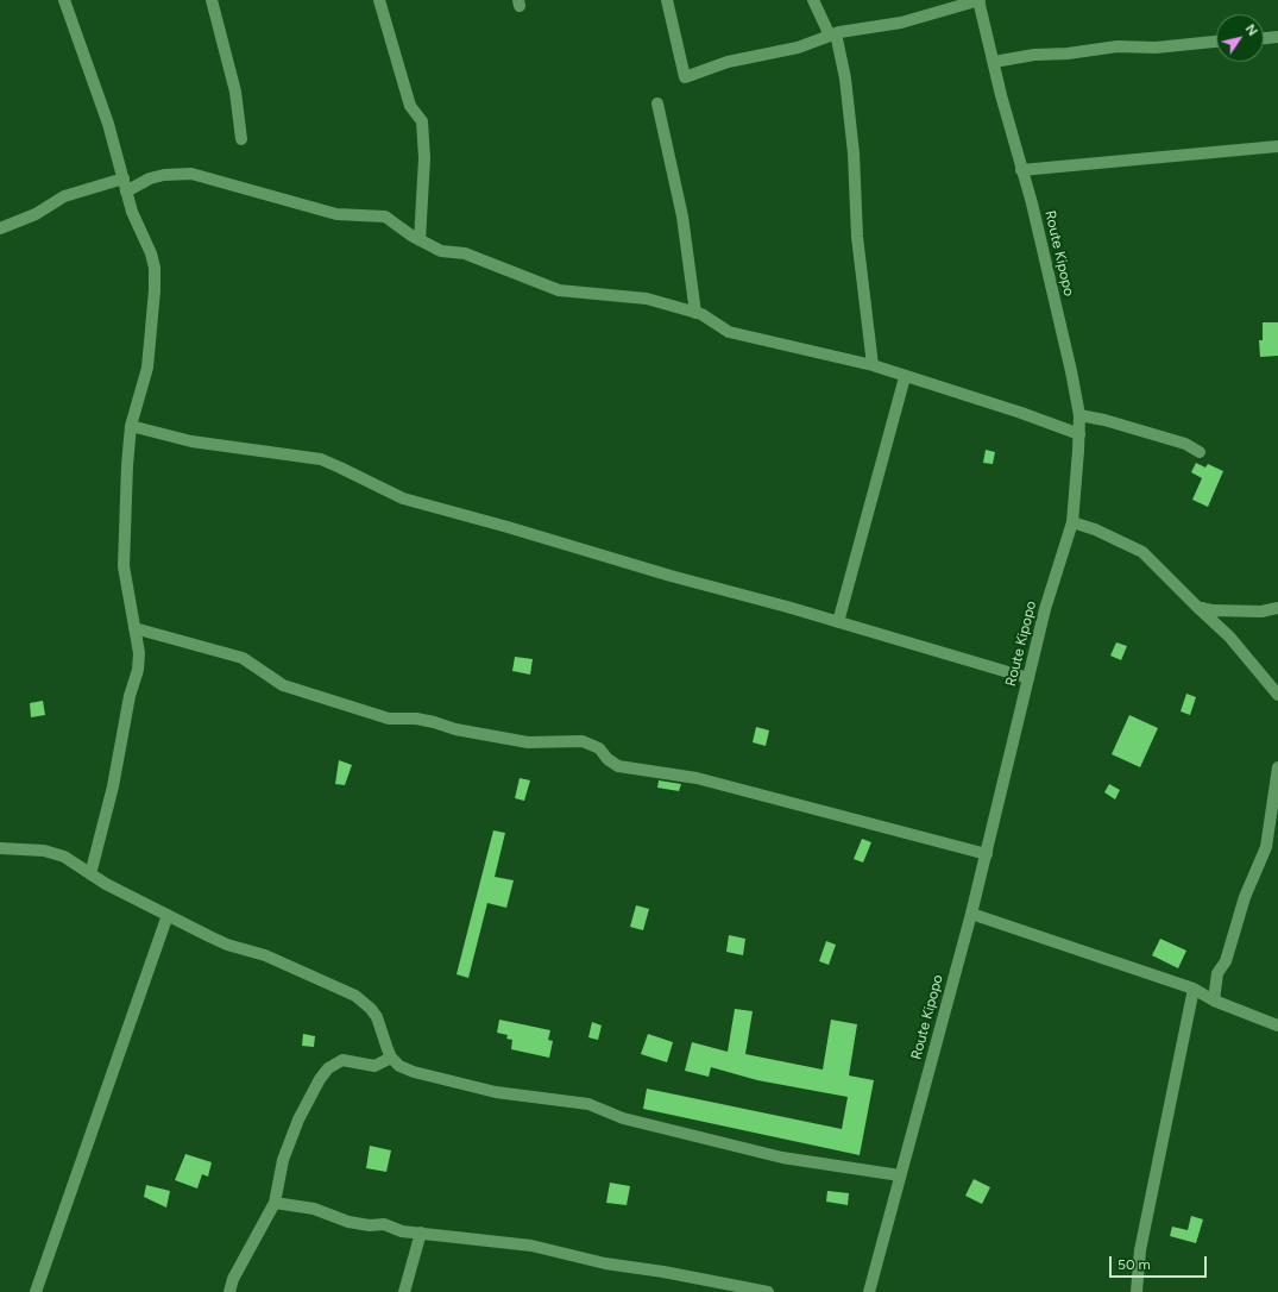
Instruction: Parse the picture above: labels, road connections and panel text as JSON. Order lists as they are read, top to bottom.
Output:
{
  "streets": {
    "street": ["Route Kipopo"]
  },
  "scale_bar": "50 m",
  "north": "top right"
}
